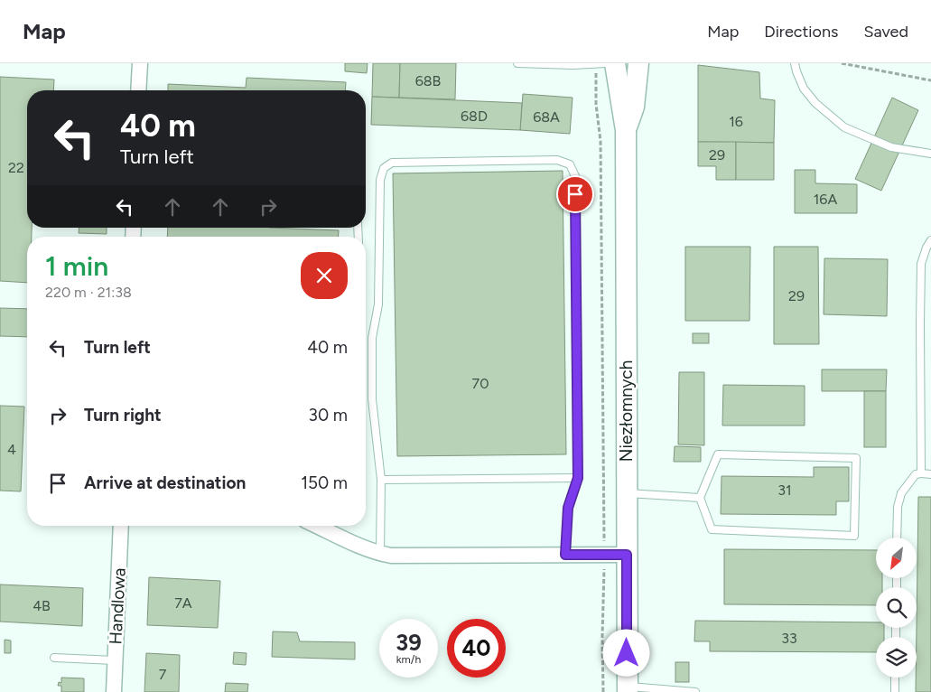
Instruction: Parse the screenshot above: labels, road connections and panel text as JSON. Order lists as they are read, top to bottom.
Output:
{
  "streets": {
    "street": ["Niezłomnych", "Handlowa"]
  },
  "house_numbers": [
    "68B",
    "68D",
    "68A",
    "16",
    "29",
    "22",
    "16A",
    "29",
    "70",
    "4",
    "31",
    "7A",
    "4B",
    "33",
    "7"
  ],
  "north": "bottom left",
  "page": {
    "header": "Map",
    "nav": ["Map", "Directions", "Saved"],
    "turn": ["40 m", "Turn left"],
    "heading": ["1 min", "220 m · 21:38"],
    "list": [
      {
        "name": "Turn left",
        "value": "40 m"
      },
      {
        "name": "Turn right",
        "value": "30 m"
      },
      {
        "name": "Arrive at destination",
        "value": "150 m"
      }
    ],
    "speed": "39 km/h",
    "limit": "40"
  }
}
